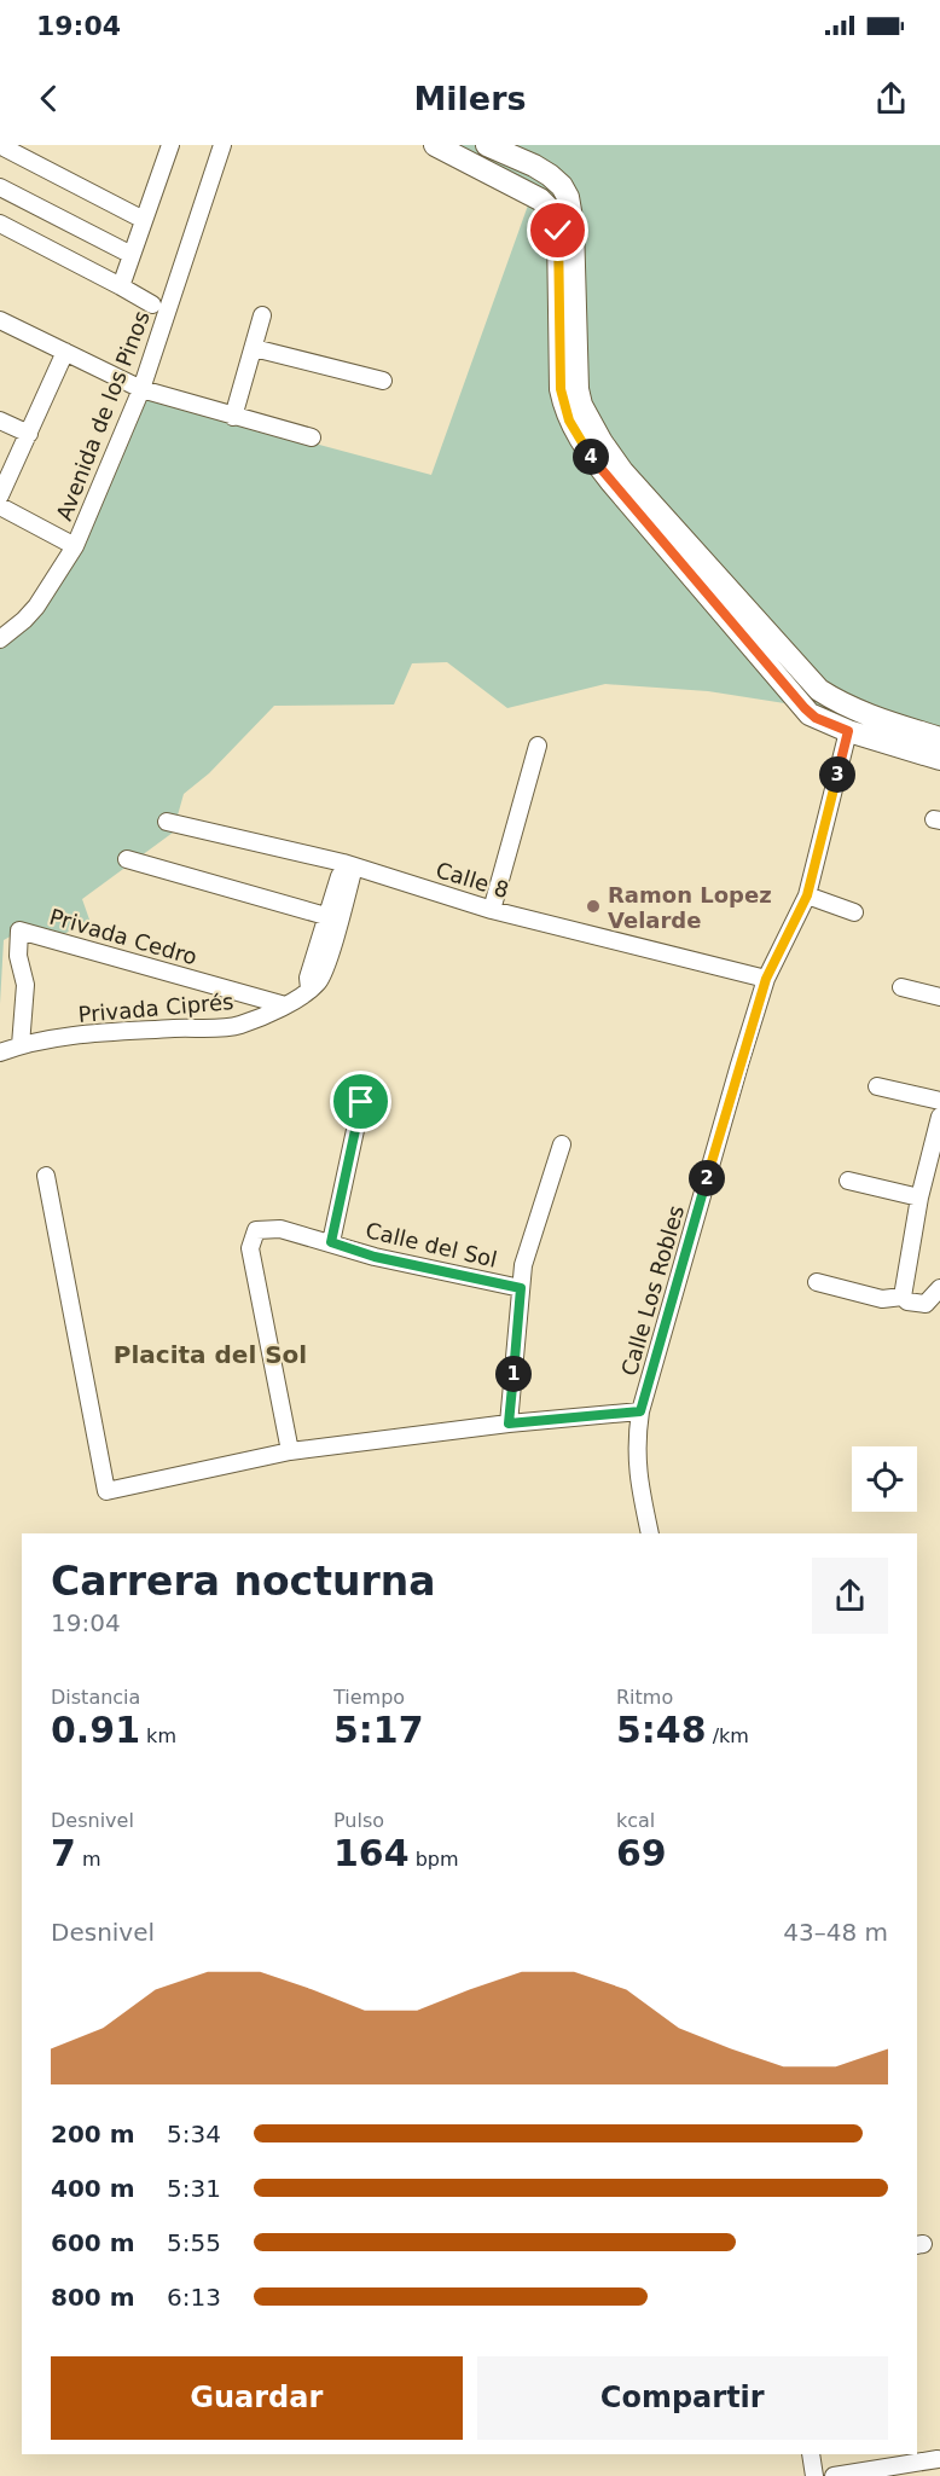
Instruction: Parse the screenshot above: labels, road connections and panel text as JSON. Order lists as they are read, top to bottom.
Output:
{
  "streets": {
    "street": [
      "Avenida de los Pinos",
      "Calle 8",
      "Privada Cedro",
      "Privada Ciprés",
      "Calle del Sol",
      "Calle Los Robles"
    ]
  },
  "crossings": [
    ["Calle 8", "Privada Ciprés"],
    ["Calle 8", "Calle Los Robles"],
    ["Privada Cedro", "Privada Ciprés"]
  ],
  "districts": ["Placita del Sol"],
  "places": ["Ramon Lopez Velarde"],
  "page": {
    "status": "19:04",
    "header": "Milers",
    "pins": [
      "4",
      "3",
      "2",
      "1"
    ],
    "heading": ["Carrera nocturna", "19:04"],
    "stats": [
      ["Distancia", "0.91 km"],
      ["Tiempo", "5:17"],
      ["Ritmo", "5:48 /km"],
      ["Desnivel", "7 m"],
      ["Pulso", "164 bpm"],
      ["kcal", "69"]
    ],
    "chart": ["Desnivel", "43–48 m"],
    "list": [
      {
        "name": "200 m",
        "note": "5:34"
      },
      {
        "name": "400 m",
        "note": "5:31"
      },
      {
        "name": "600 m",
        "note": "5:55"
      },
      {
        "name": "800 m",
        "note": "6:13"
      }
    ],
    "buttons": ["Guardar", "Compartir"]
  }
}
